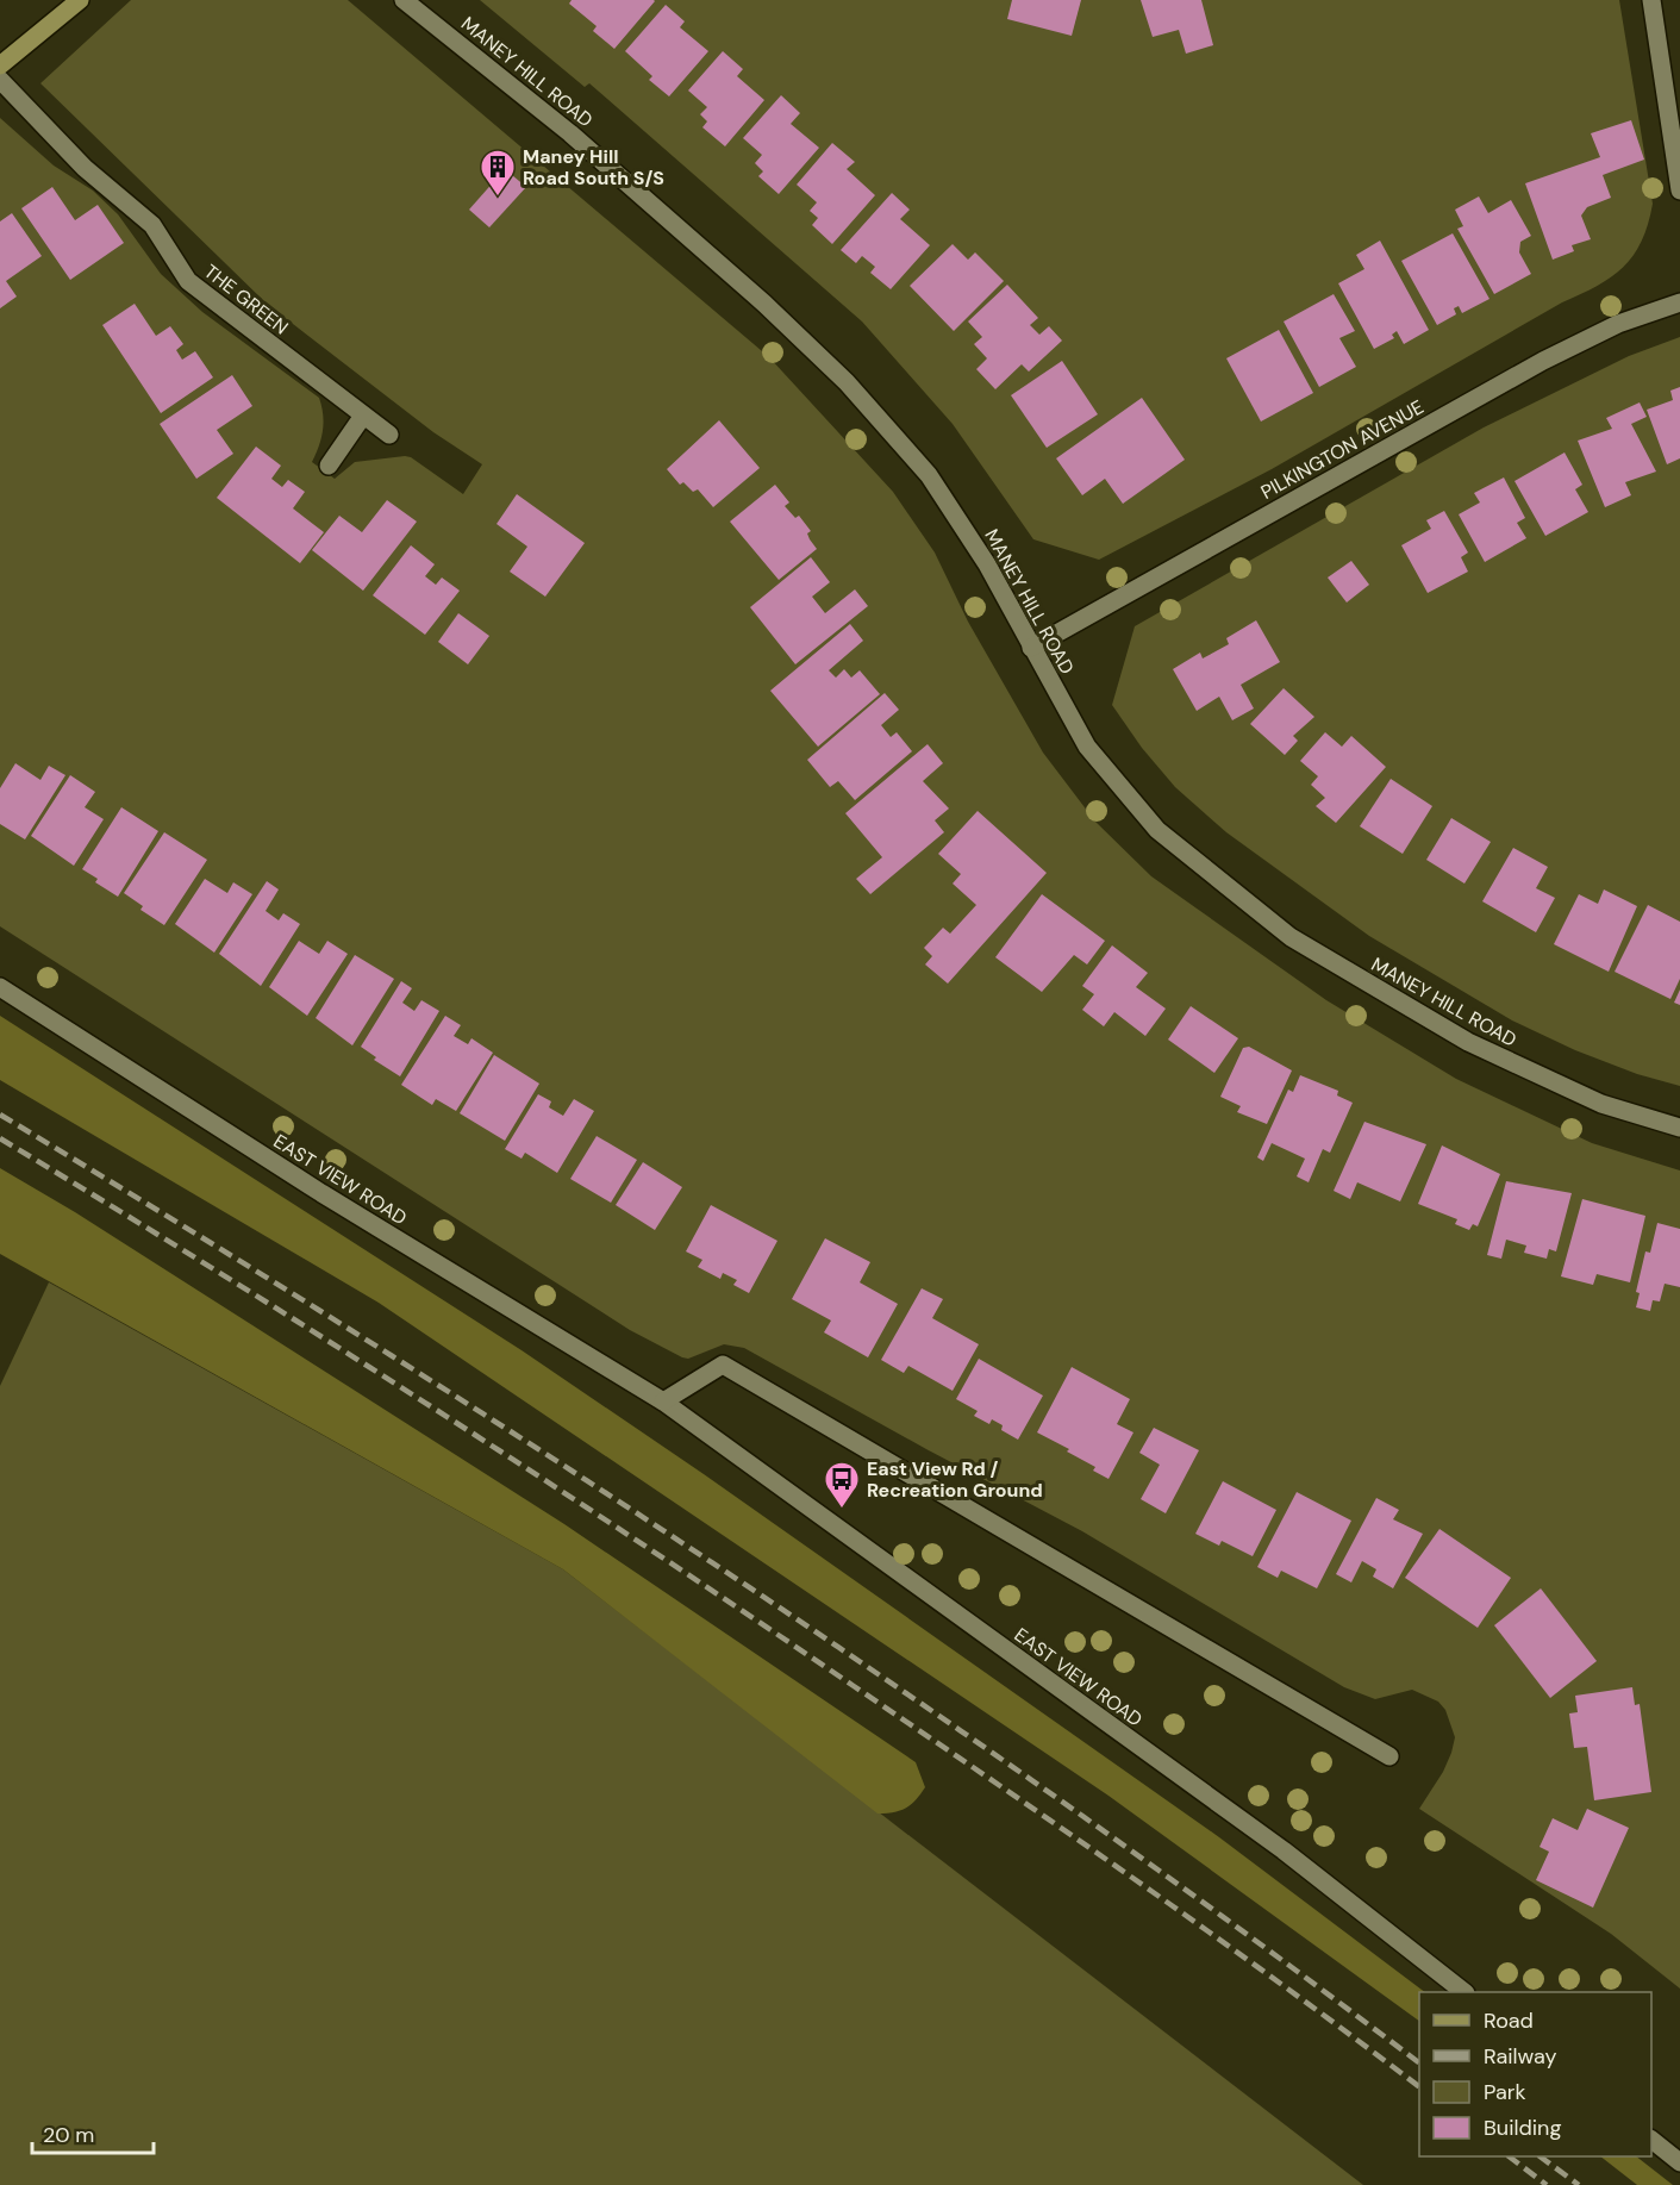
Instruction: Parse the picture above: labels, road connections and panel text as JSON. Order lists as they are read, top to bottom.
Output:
{
  "streets": {
    "street": [
      "MANEY HILL ROAD",
      "THE GREEN",
      "PILKINGTON AVENUE",
      "EAST VIEW ROAD"
    ]
  },
  "crossings": [
    ["MANEY HILL ROAD", "PILKINGTON AVENUE"]
  ],
  "places": {
    "building": ["Maney Hill Road South S/S"],
    "bus stop": ["East View Rd / Recreation Ground"]
  },
  "legend": [
    "Road",
    "Railway",
    "Park",
    "Building"
  ],
  "scale_bar": "20 m"
}
